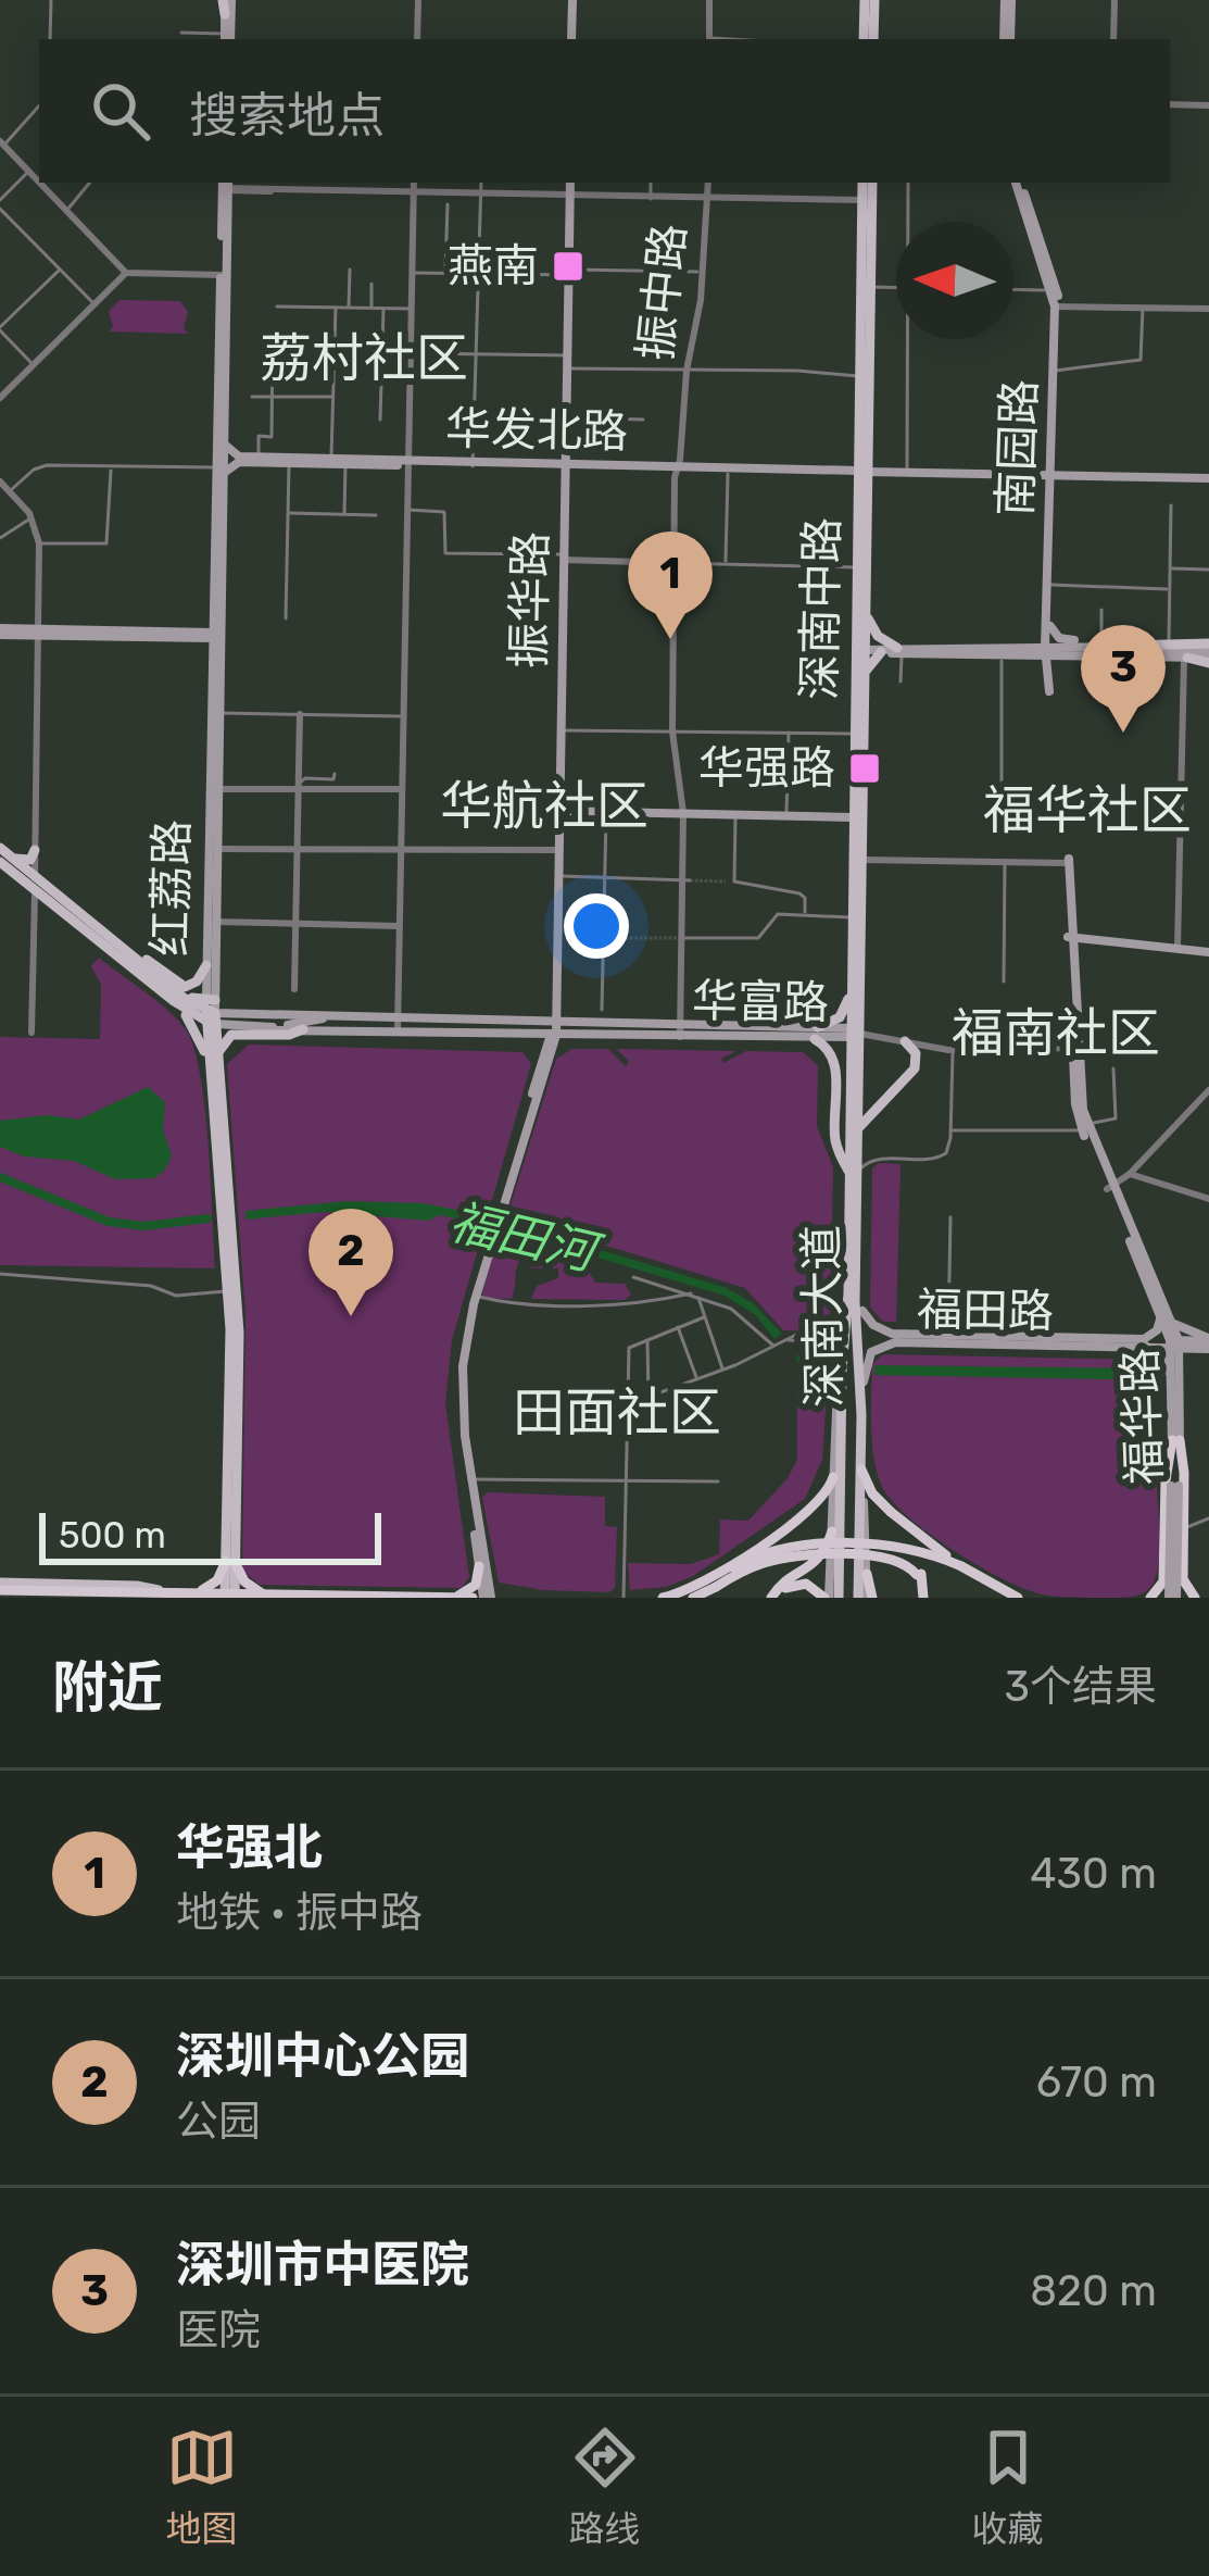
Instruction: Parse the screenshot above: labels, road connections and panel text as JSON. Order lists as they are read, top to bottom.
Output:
{
  "streets": {
    "main road": [
      "华发北路",
      "南园路",
      "振华路",
      "深南中路",
      "红荔路",
      "华富路",
      "福田路",
      "深南大道",
      "福华路"
    ],
    "street": ["振中路"]
  },
  "crossings": [
    ["振中路", "华发北路"],
    ["振中路", "华富路"],
    ["华发北路", "振华路"],
    ["华发北路", "深南中路"],
    ["华发北路", "红荔路"],
    ["振华路", "华富路"],
    ["深南中路", "华富路"],
    ["深南中路", "深南大道"],
    ["红荔路", "华富路"],
    ["华富路", "深南大道"],
    ["福田路", "福华路"]
  ],
  "districts": [
    "荔村社区",
    "华航社区",
    "福华社区",
    "福南社区",
    "田面社区"
  ],
  "water": ["福田河"],
  "places": {
    "transit": ["燕南", "华强路"]
  },
  "scale_bar": "500 m",
  "north": "left",
  "page": {
    "search": "搜索地点",
    "pins": ["1", "3", "2"],
    "scale": "500 m",
    "heading": ["附近", "3个结果"],
    "list": [
      {
        "mark": "1",
        "name": "华强北",
        "note": "地铁 · 振中路",
        "value": "430 m"
      },
      {
        "mark": "2",
        "name": "深圳中心公园",
        "note": "公园",
        "value": "670 m"
      },
      {
        "mark": "3",
        "name": "深圳市中医院",
        "note": "医院",
        "value": "820 m"
      }
    ],
    "nav": ["地图", "路线", "收藏"]
  }
}
